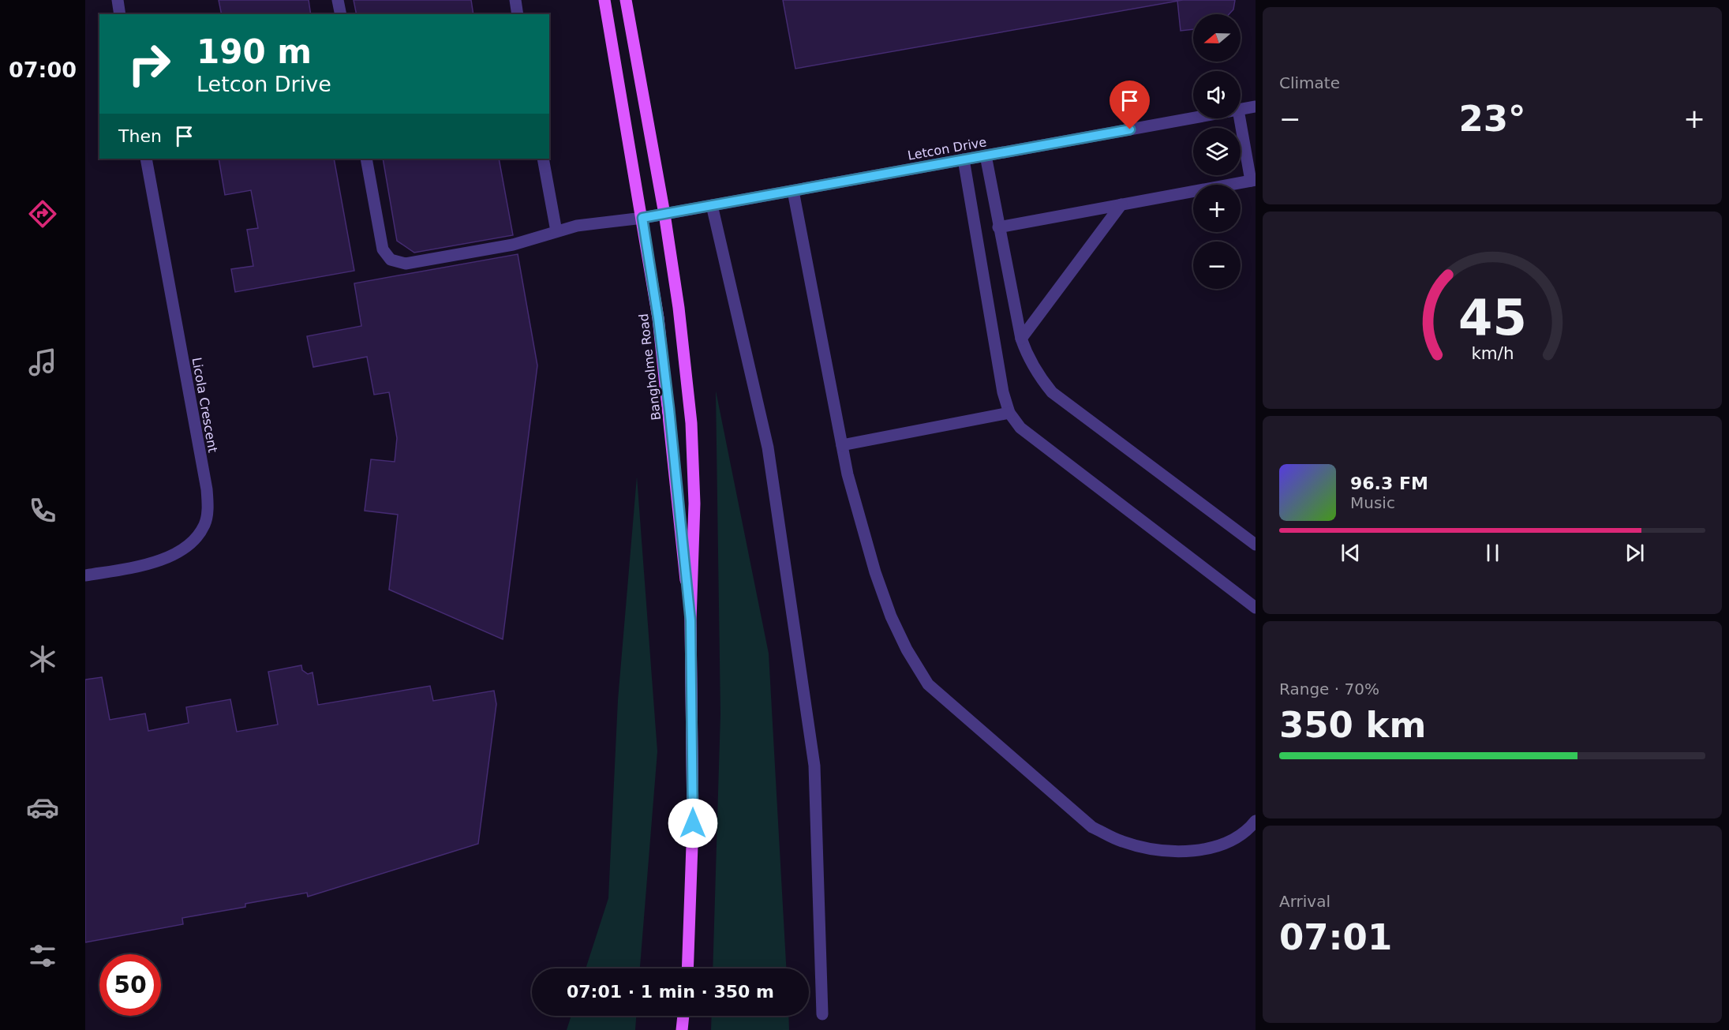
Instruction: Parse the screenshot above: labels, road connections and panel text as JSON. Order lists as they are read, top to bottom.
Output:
{
  "streets": {
    "main road": ["Bangholme Road"],
    "street": ["Letcon Drive", "Licola Crescent"]
  },
  "crossings": [
    ["Letcon Drive", "Bangholme Road"]
  ],
  "north": "left",
  "page": {
    "tabs": "07:00",
    "tile": [
      "Climate",
      ["Range · 70%", "350 km"],
      ["Arrival", "07:01"]
    ],
    "map_buttons": ["+", "−"],
    "turn": ["190 m", "Letcon Drive"],
    "heat": ["−", "23°", "+"],
    "then": "Then",
    "song": ["96.3 FM", "Music"],
    "limit": "50",
    "trip": "07:01 · 1 min · 350 m",
    "gauge": ["45", "km/h"]
  }
}
